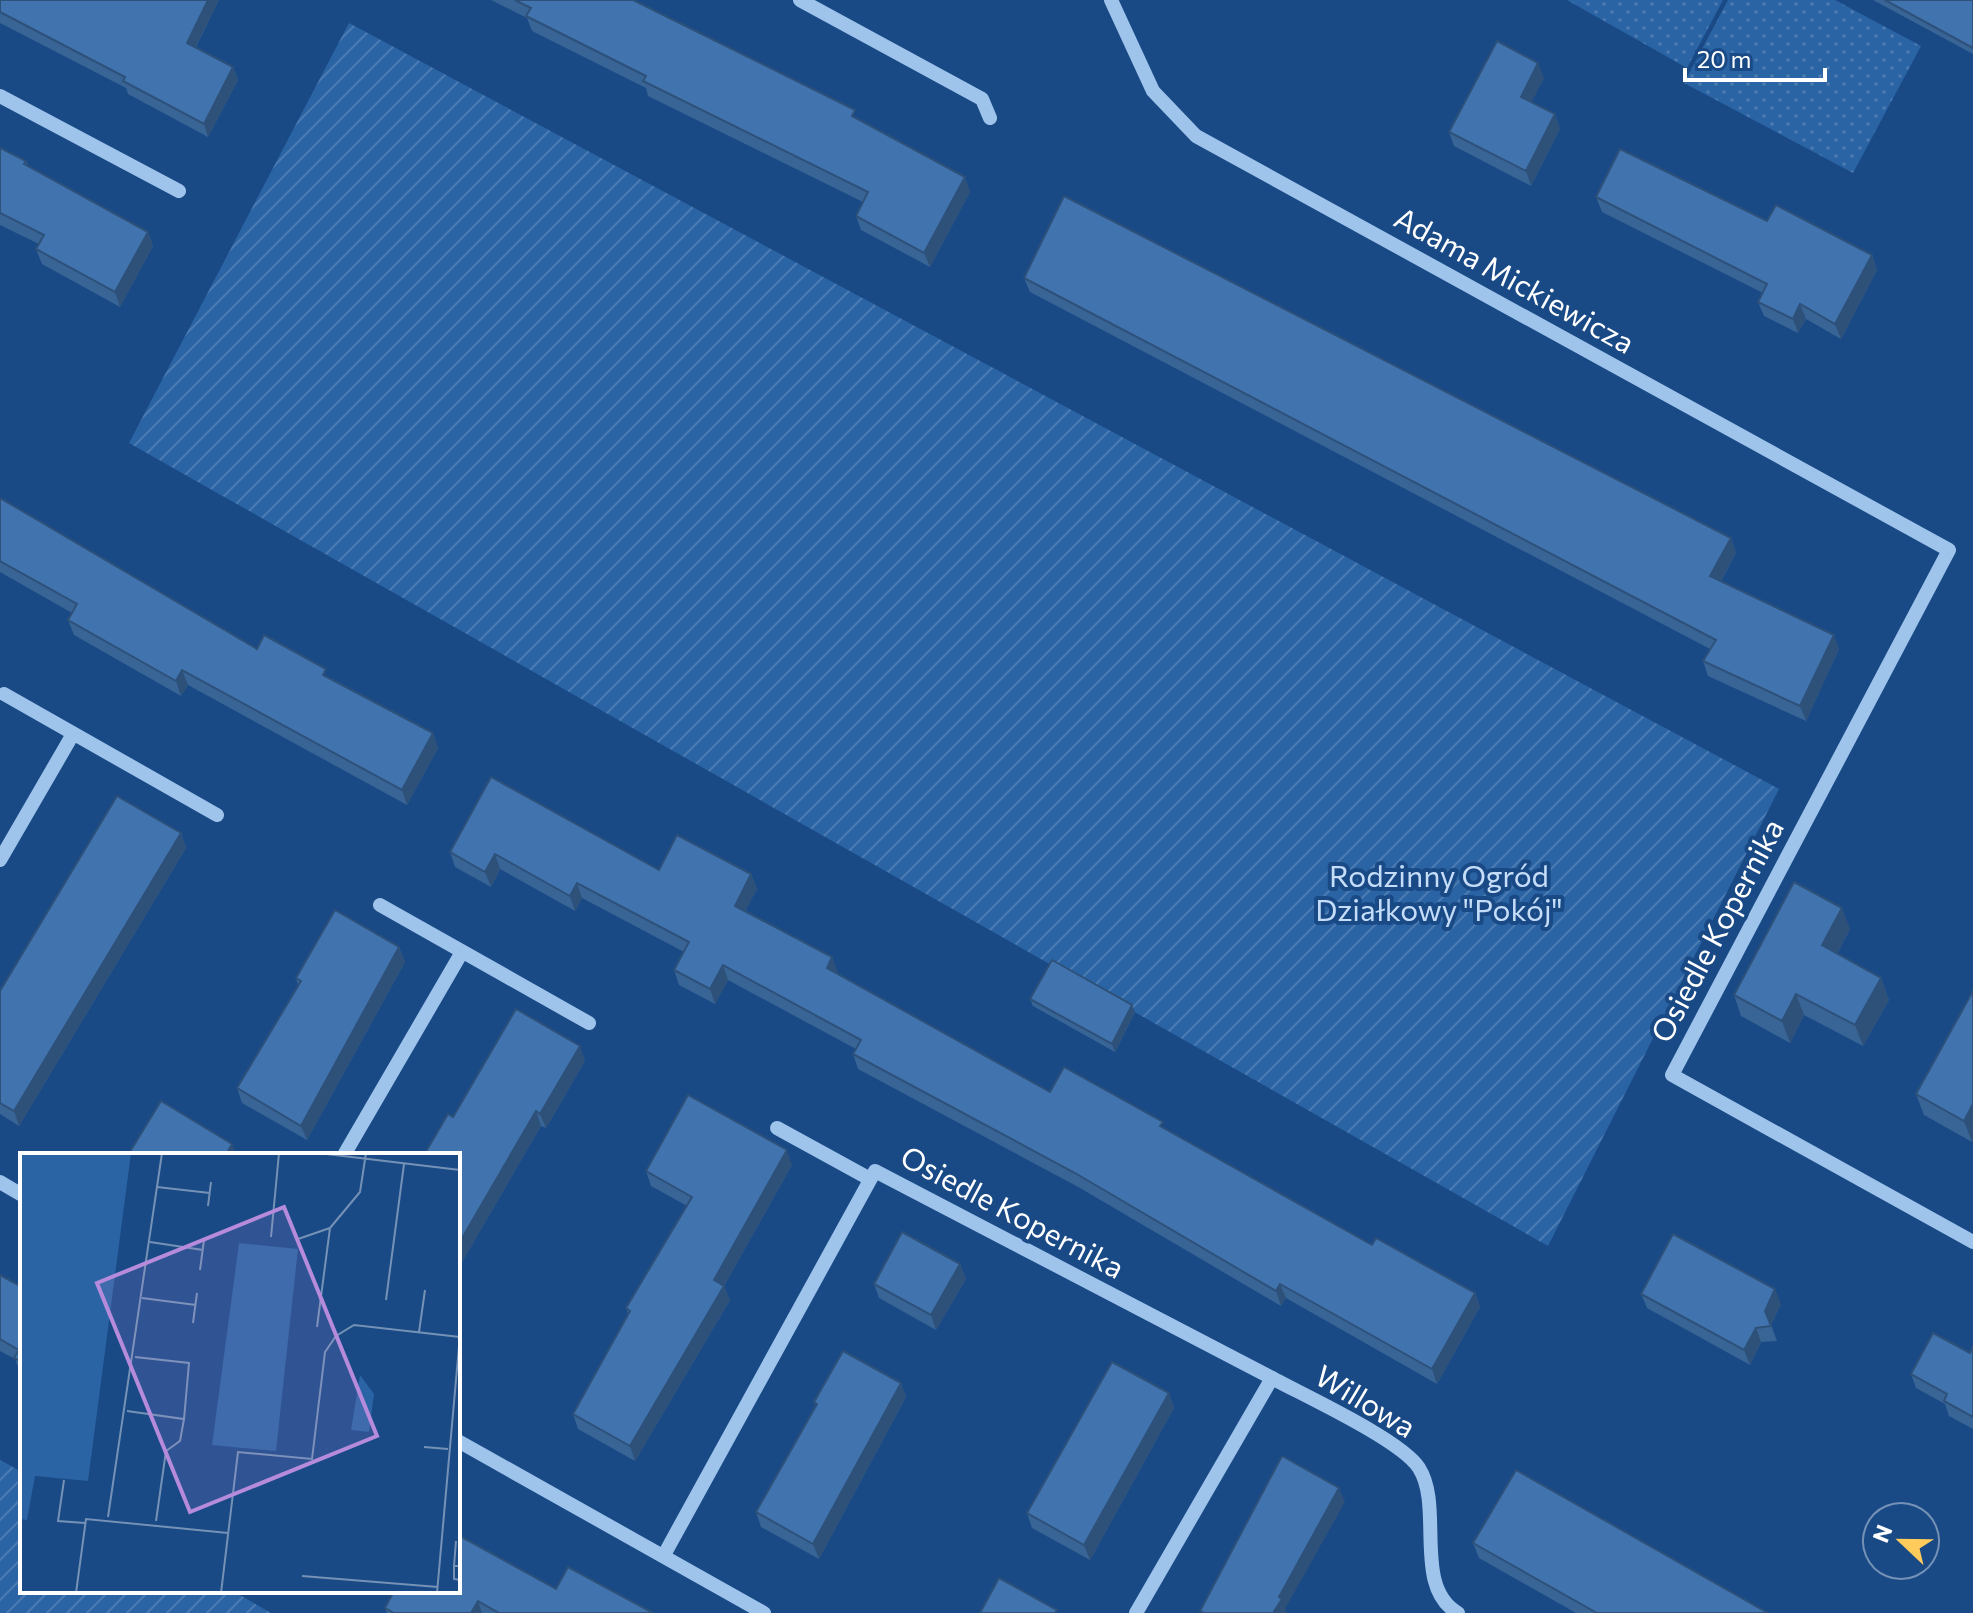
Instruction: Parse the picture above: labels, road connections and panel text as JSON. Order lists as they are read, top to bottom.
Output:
{
  "streets": {
    "street": ["Adama Mickiewicza", "Osiedle Kopernika", "Willowa"]
  },
  "crossings": [
    ["Adama Mickiewicza", "Osiedle Kopernika"],
    ["Osiedle Kopernika", "Willowa"]
  ],
  "parks": ["Rodzinny Ogród Działkowy \"Pokój\""],
  "scale_bar": "20 m",
  "north": "left"
}
